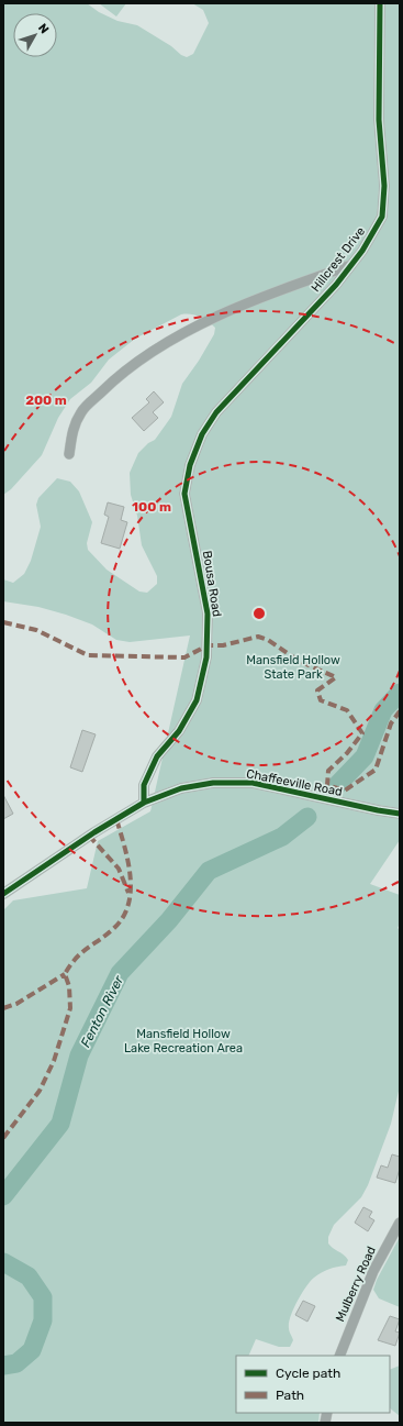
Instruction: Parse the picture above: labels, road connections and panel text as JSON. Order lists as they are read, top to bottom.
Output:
{
  "streets": {
    "street": [
      "Hillcrest Drive",
      "Bousa Road",
      "Chaffeeville Road",
      "Mulberry Road"
    ]
  },
  "crossings": [
    ["Hillcrest Drive", "Bousa Road"],
    ["Bousa Road", "Chaffeeville Road"]
  ],
  "water": ["Fenton River"],
  "parks": ["Mansfield Hollow State Park", "Mansfield Hollow Lake Recreation Area"],
  "legend": ["Cycle path", "Path"],
  "north": "top right",
  "rings": ["200 m", "100 m"]
}
